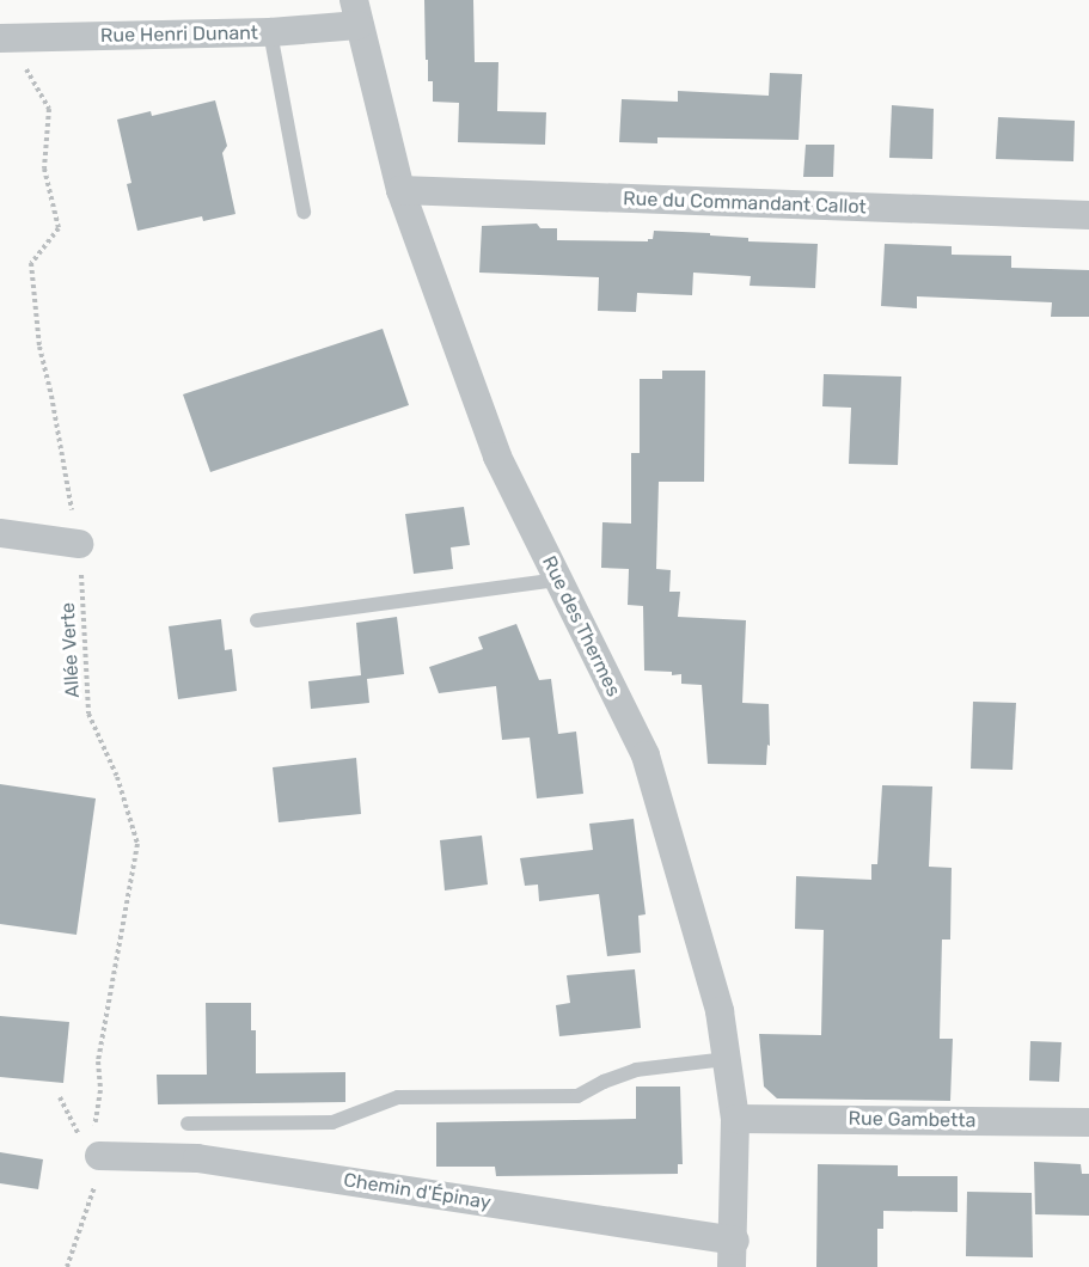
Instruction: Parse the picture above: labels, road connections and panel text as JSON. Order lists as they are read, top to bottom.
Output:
{
  "streets": {
    "street": [
      "Rue Henri Dunant",
      "Rue du Commandant Callot",
      "Rue des Thermes",
      "Rue Gambetta",
      "Chemin d'Épinay"
    ],
    "path": ["Allée Verte"]
  },
  "crossings": [
    ["Rue Henri Dunant", "Rue des Thermes"],
    ["Rue Henri Dunant", "Allée Verte"],
    ["Rue du Commandant Callot", "Rue des Thermes"],
    ["Rue des Thermes", "Rue Gambetta"],
    ["Rue des Thermes", "Chemin d'Épinay"],
    ["Allée Verte", "Chemin d'Épinay"]
  ]
}
